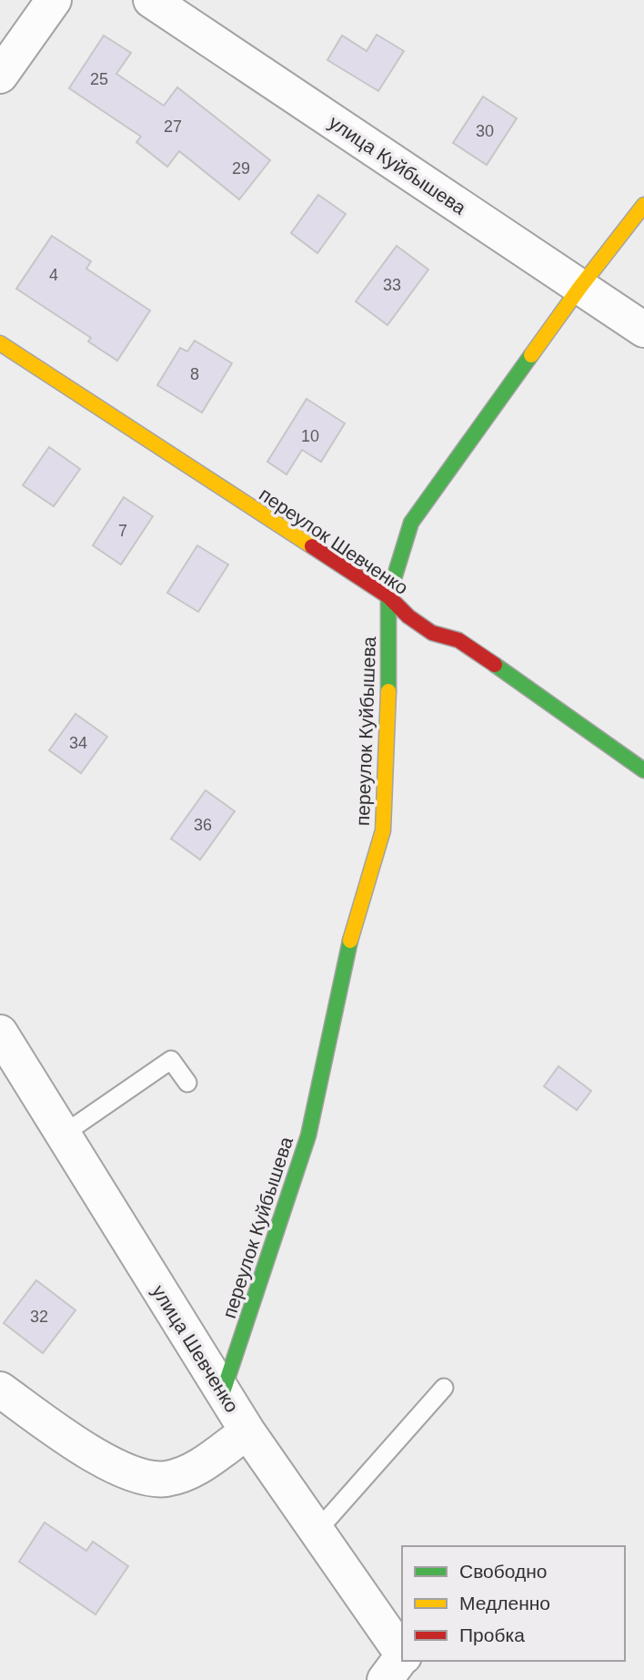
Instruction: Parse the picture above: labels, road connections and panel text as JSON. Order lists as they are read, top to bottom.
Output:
{
  "streets": {
    "street": [
      "улица Куйбышева",
      "переулок Шевченко",
      "переулок Куйбышева",
      "улица Шевченко"
    ]
  },
  "crossings": [
    ["улица Куйбышева", "переулок Куйбышева"],
    ["переулок Шевченко", "переулок Куйбышева"],
    ["переулок Куйбышева", "улица Шевченко"]
  ],
  "house_numbers": [
    "25",
    "27",
    "30",
    "29",
    "4",
    "33",
    "8",
    "10",
    "7",
    "34",
    "36",
    "32"
  ],
  "legend": ["Свободно", "Медленно", "Пробка"]
}
